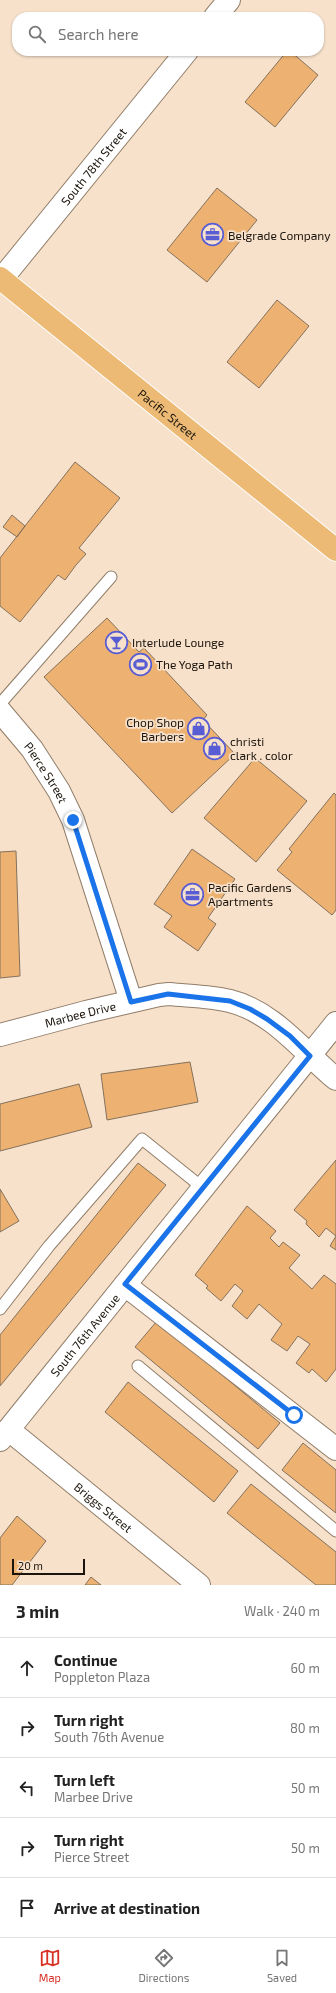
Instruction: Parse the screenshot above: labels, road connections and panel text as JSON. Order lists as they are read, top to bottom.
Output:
{
  "streets": {
    "main road": ["Pacific Street"],
    "street": [
      "South 78th Street",
      "Pierce Street",
      "Marbee Drive",
      "South 76th Avenue",
      "Briggs Street"
    ]
  },
  "crossings": [
    ["South 78th Street", "Pacific Street"],
    ["Pierce Street", "Marbee Drive"],
    ["Marbee Drive", "South 76th Avenue"],
    ["South 76th Avenue", "Briggs Street"]
  ],
  "places": {
    "office": ["Belgrade Company", "Pacific Gardens Apartments"],
    "bar": ["Interlude Lounge"],
    "sports": ["The Yoga Path"],
    "shop": ["Chop Shop Barbers", "christi clark . color"]
  },
  "scale_bar": "20 m",
  "page": {
    "search": "Search here",
    "scale": "20 m",
    "heading": ["3 min", "Walk · 240 m"],
    "list": [
      ["Continue", "Poppleton Plaza", "60 m"],
      ["Turn right", "South 76th Avenue", "80 m"],
      ["Turn left", "Marbee Drive", "50 m"],
      ["Turn right", "Pierce Street", "50 m"],
      "Arrive at destination"
    ],
    "nav": ["Map", "Directions", "Saved"]
  }
}
